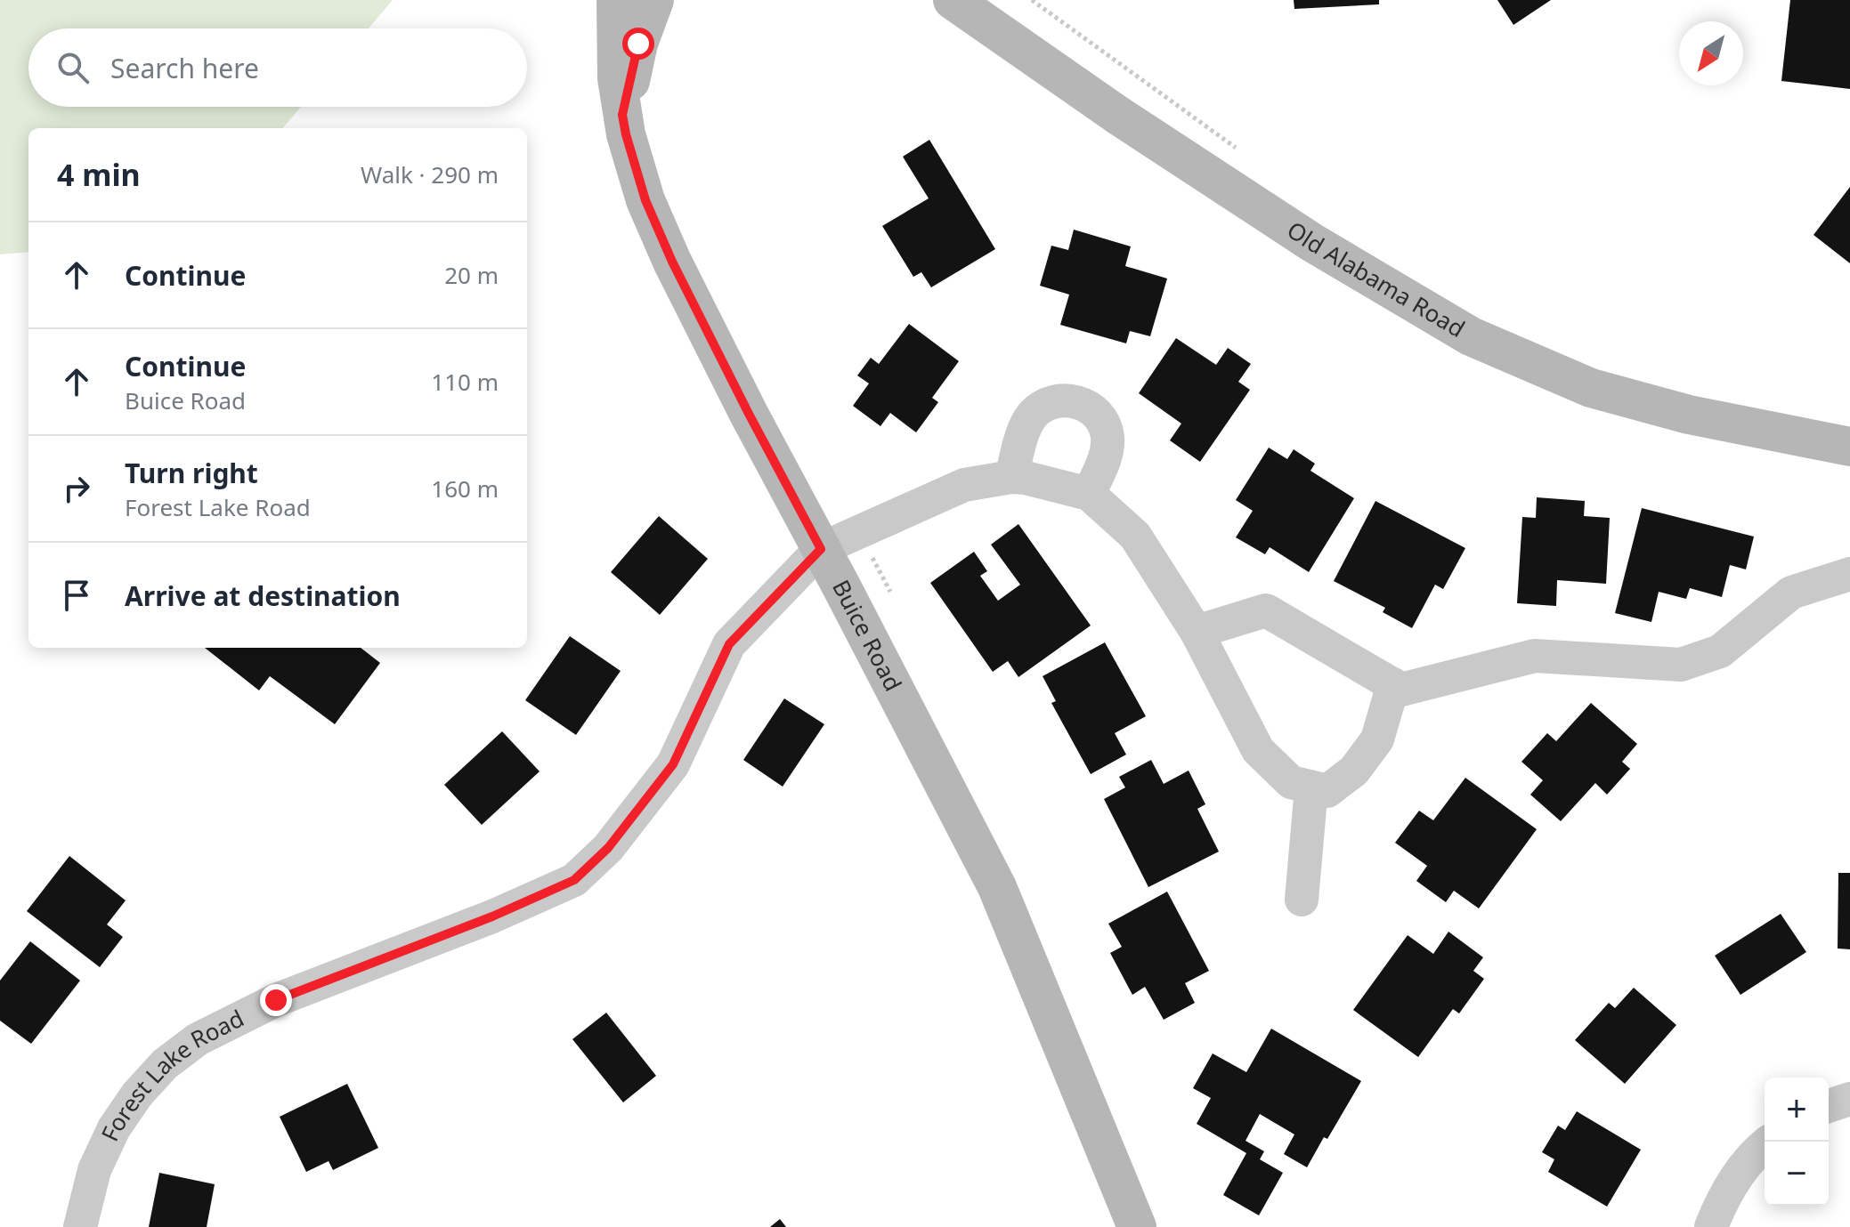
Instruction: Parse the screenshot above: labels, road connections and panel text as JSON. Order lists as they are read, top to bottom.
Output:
{
  "streets": {
    "street": ["Old Alabama Road", "Buice Road", "Forest Lake Road"]
  },
  "crossings": [
    ["Buice Road", "Forest Lake Road"]
  ],
  "north": "bottom left",
  "page": {
    "search": "Search here",
    "heading": ["4 min", "Walk · 290 m"],
    "list": [
      ["Continue", "20 m"],
      ["Continue", "Buice Road", "110 m"],
      ["Turn right", "Forest Lake Road", "160 m"],
      "Arrive at destination"
    ],
    "map_buttons": ["+", "−"]
  }
}
